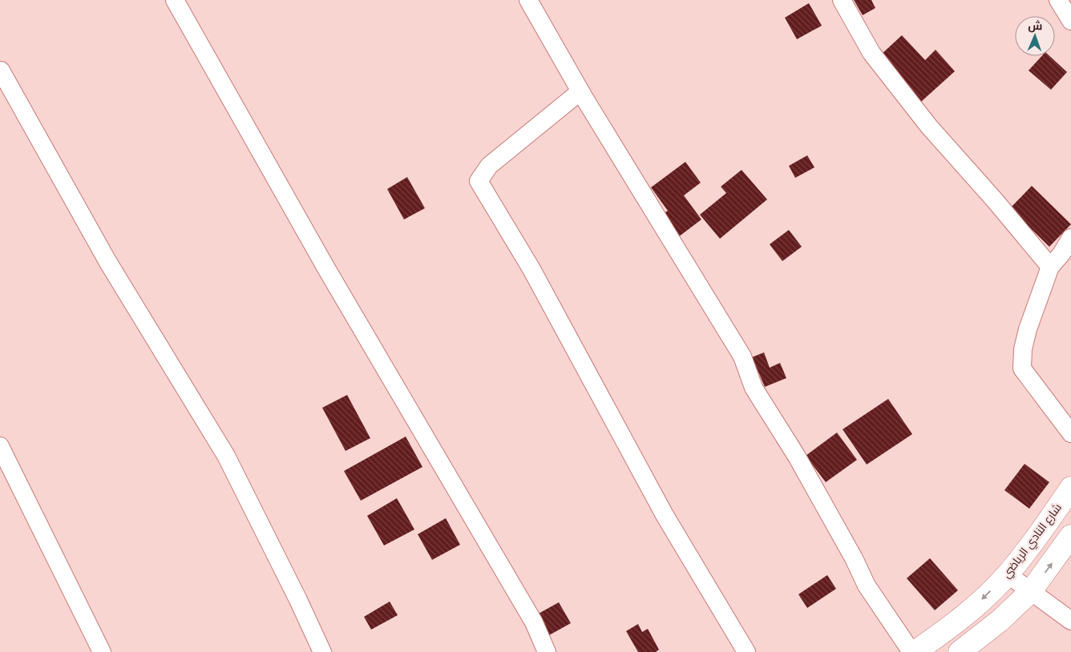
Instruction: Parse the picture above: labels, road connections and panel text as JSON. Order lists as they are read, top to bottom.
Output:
{
  "streets": {
    "main road": ["شارع النادي الرياضي"]
  },
  "north": "top"
}
